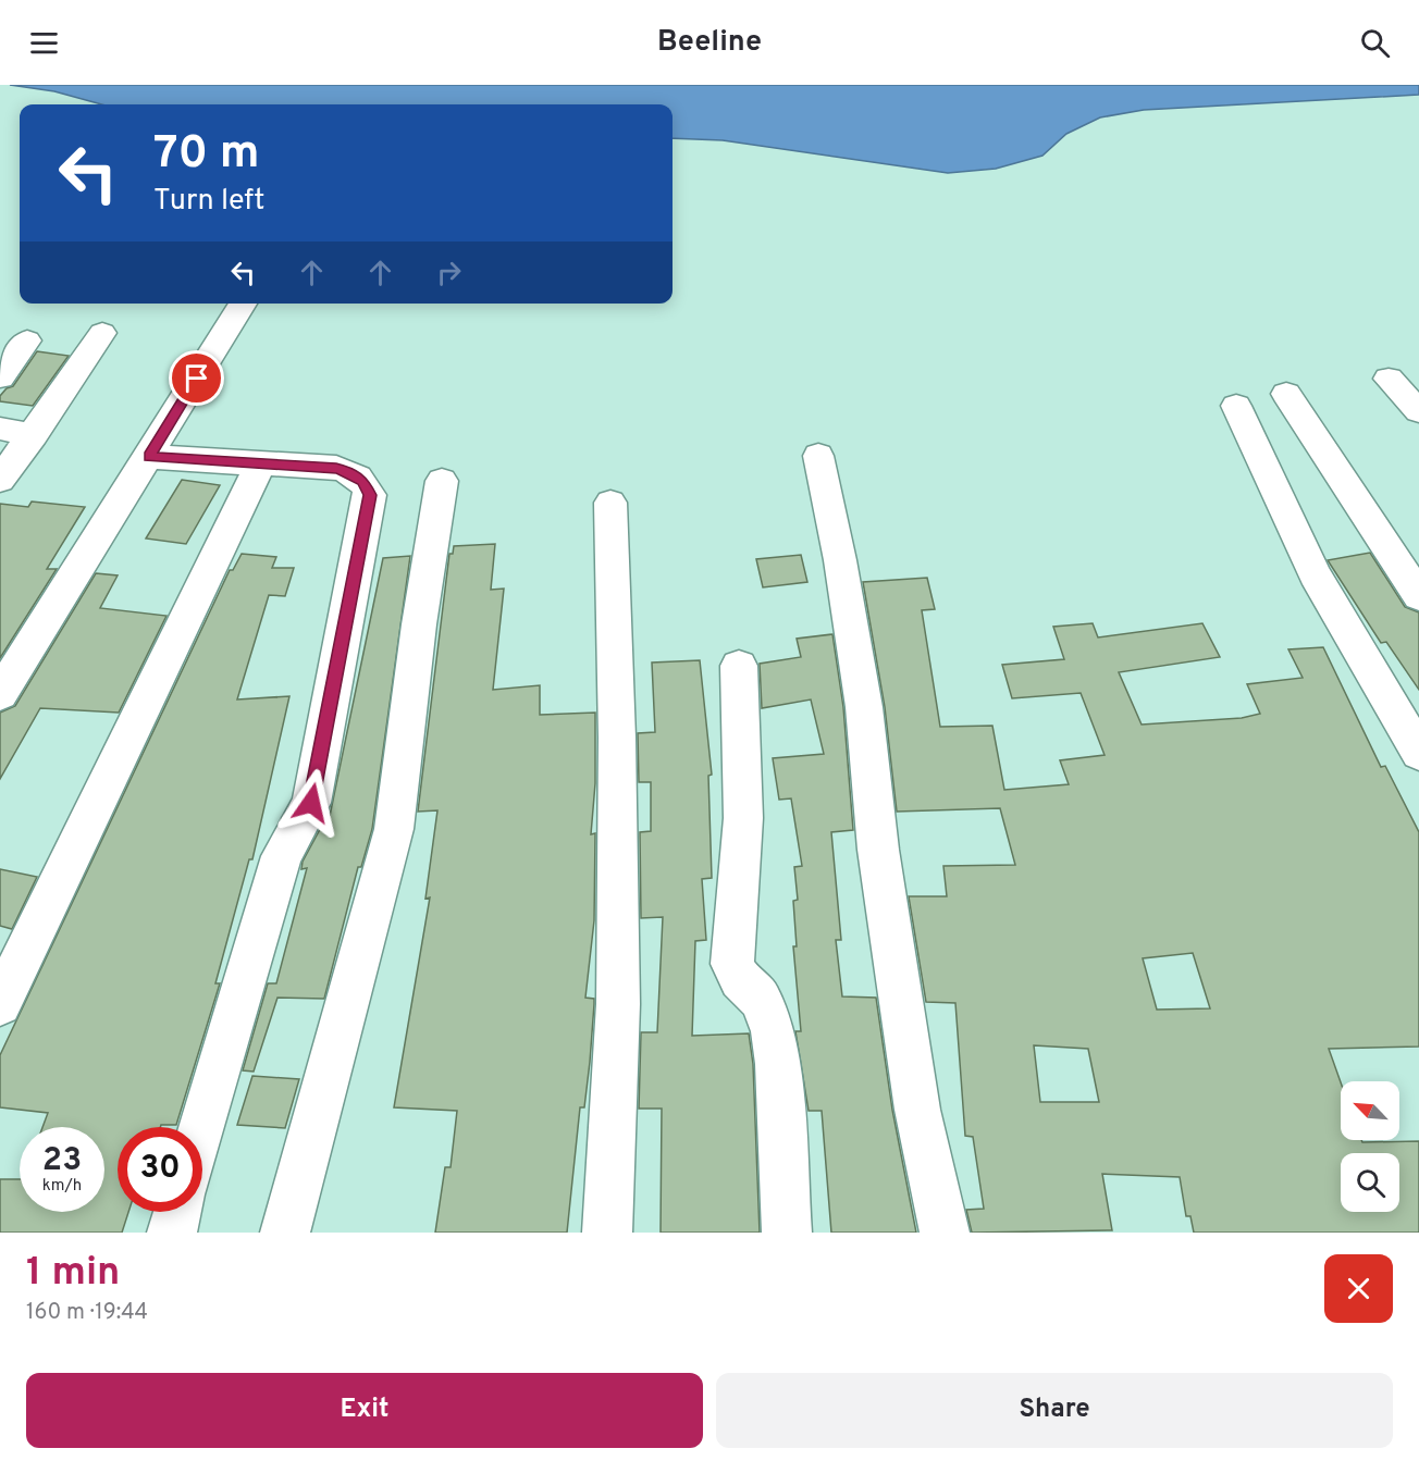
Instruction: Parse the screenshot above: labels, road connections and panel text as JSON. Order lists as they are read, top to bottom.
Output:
{
  "north": "top left",
  "page": {
    "header": "Beeline",
    "turn": ["70 m", "Turn left"],
    "speed": "23 km/h",
    "limit": "30",
    "heading": ["1 min", "160 m · 19:44"],
    "buttons": ["Exit", "Share"]
  }
}
